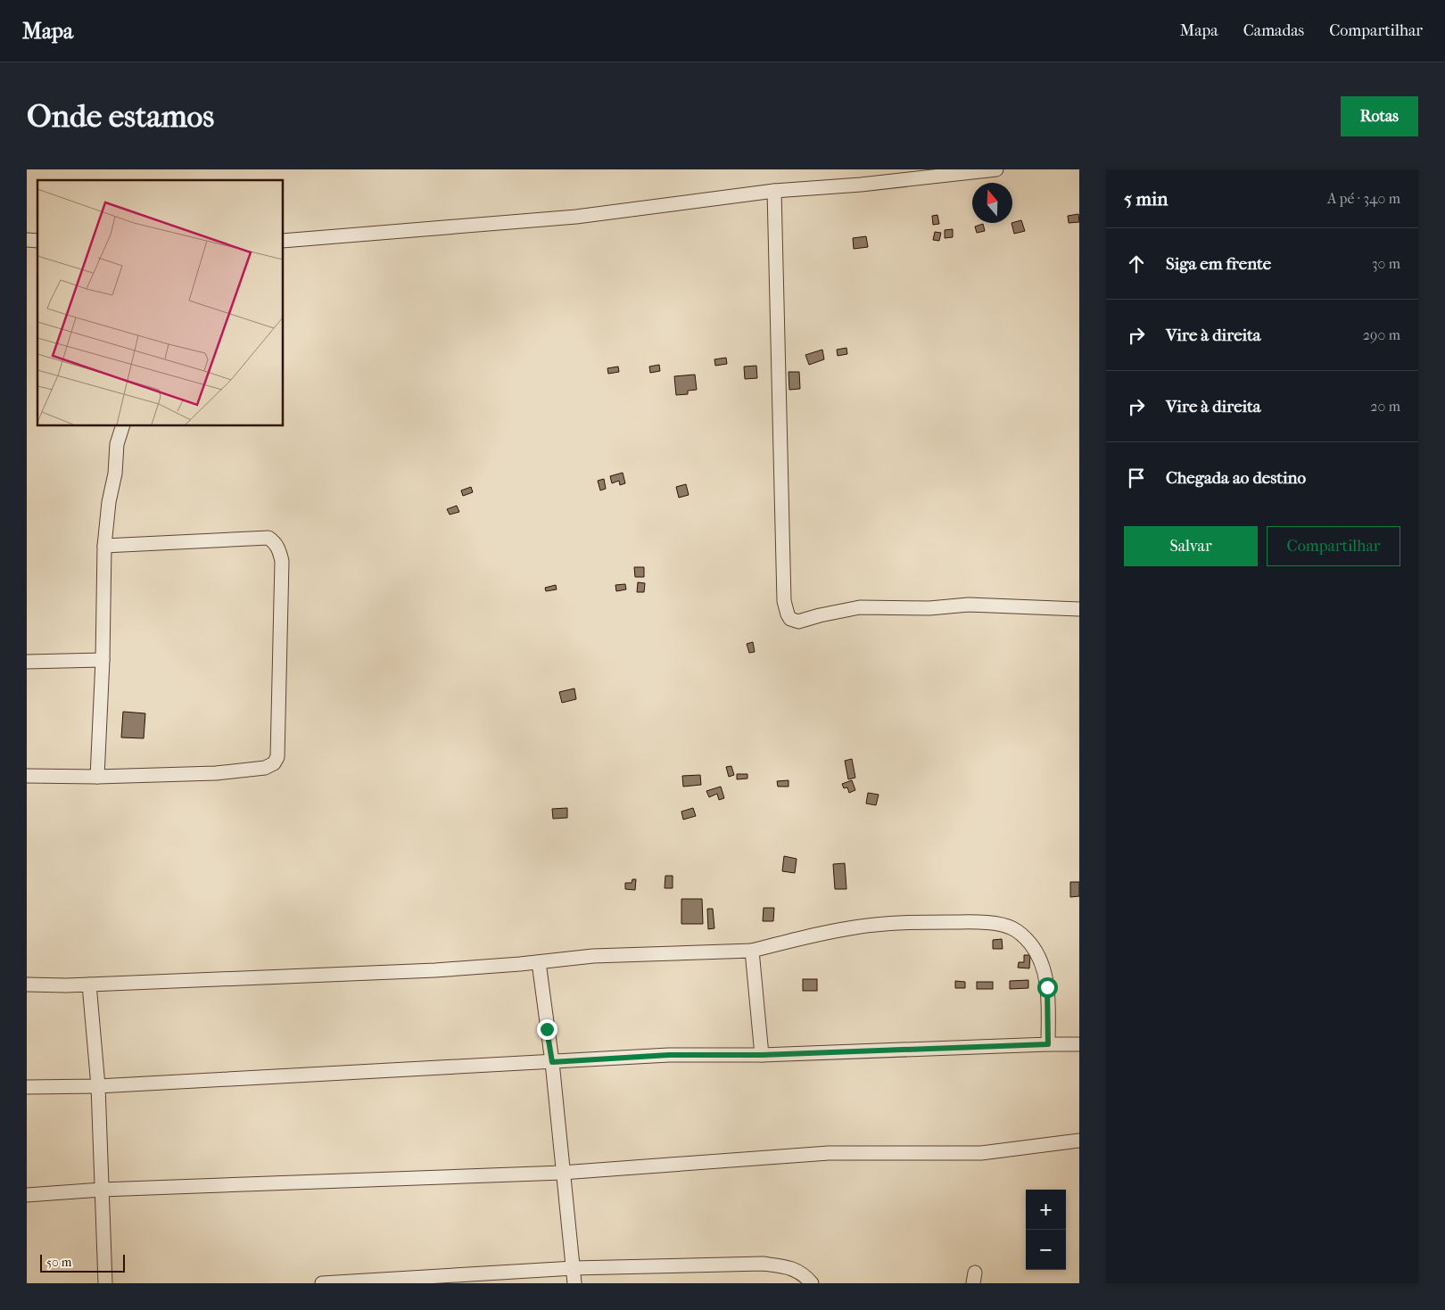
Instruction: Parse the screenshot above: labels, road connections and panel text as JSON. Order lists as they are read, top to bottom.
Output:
{
  "scale_bar": "50 m",
  "north": "top",
  "page": {
    "header": "Mapa",
    "nav": ["Mapa", "Camadas", "Compartilhar"],
    "buttons": [
      "Rotas",
      ["Salvar", "Compartilhar"]
    ],
    "title": "Onde estamos",
    "heading": ["5 min", "A pé · 340 m"],
    "list": [
      ["Siga em frente", "30 m"],
      ["Vire à direita", "290 m"],
      ["Vire à direita", "20 m"],
      "Chegada ao destino"
    ],
    "map_buttons": ["+", "−"],
    "scale": "50 m"
  }
}
